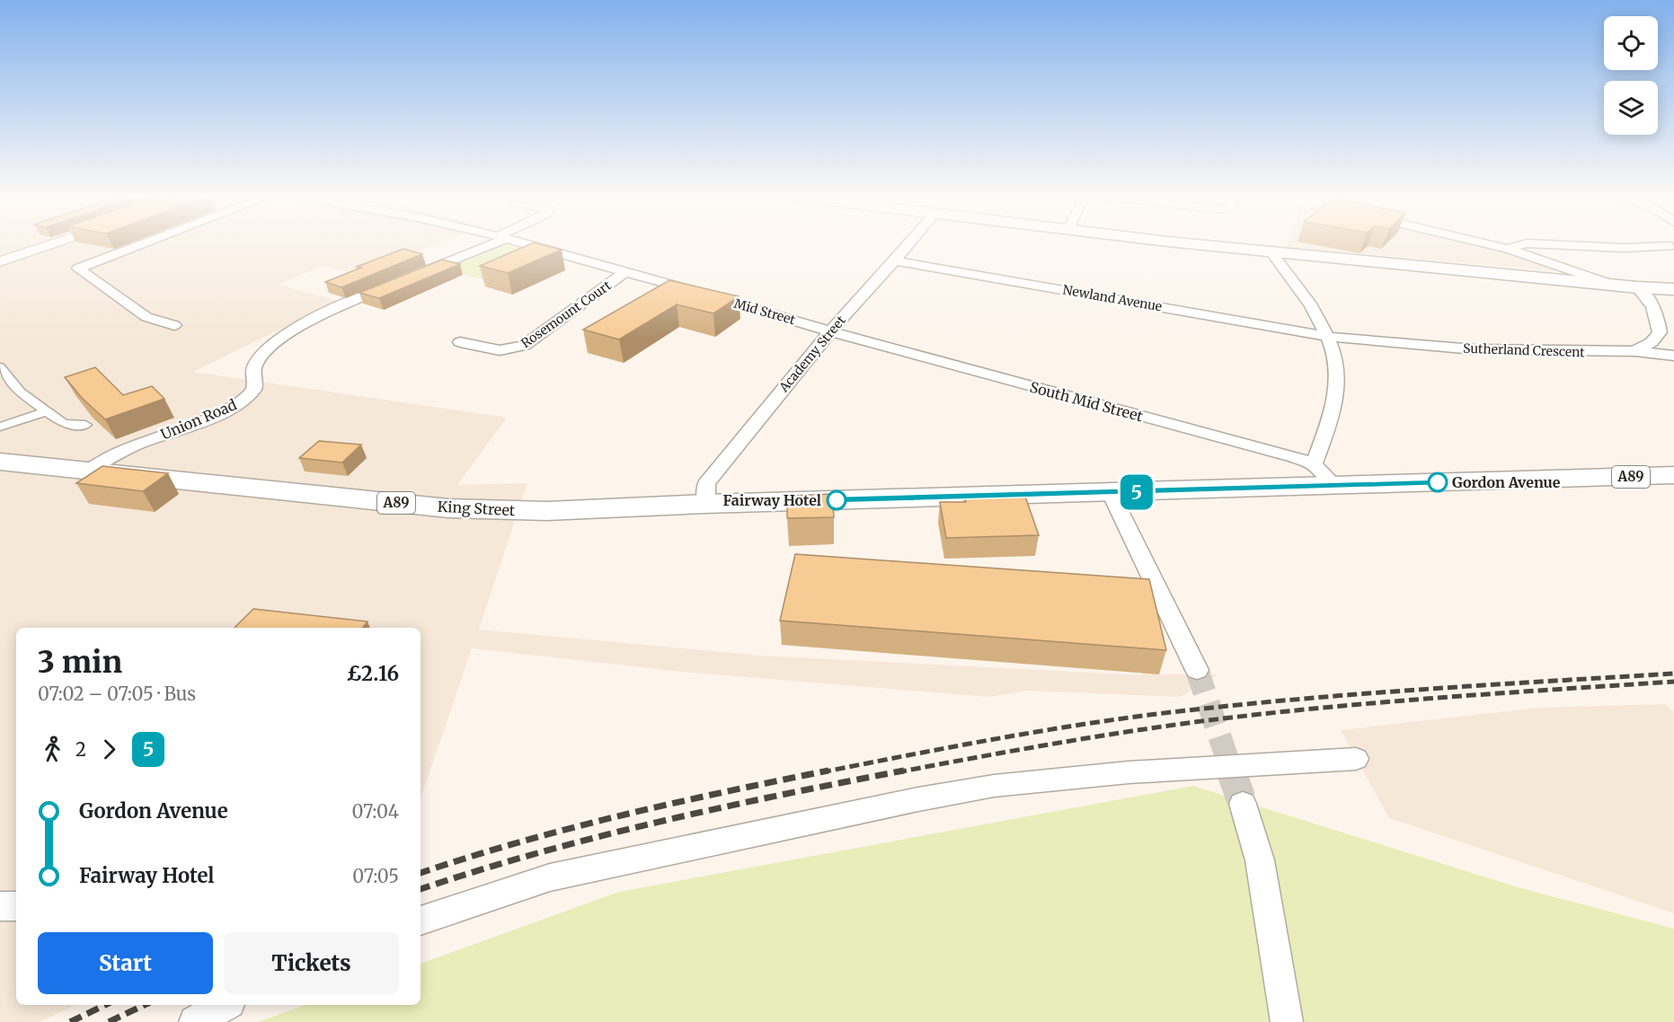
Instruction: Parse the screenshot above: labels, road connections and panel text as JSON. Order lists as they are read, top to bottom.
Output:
{
  "streets": {
    "main road": ["A89", "King Street"],
    "street": [
      "Newland Avenue",
      "Mid Street",
      "Rosemount Court",
      "Sutherland Crescent",
      "Academy Street",
      "South Mid Street",
      "Union Road"
    ]
  },
  "crossings": [
    ["Newland Avenue", "Sutherland Crescent"],
    ["Newland Avenue", "Academy Street"],
    ["Mid Street", "Rosemount Court"],
    ["Mid Street", "Academy Street"],
    ["Mid Street", "South Mid Street"],
    ["Academy Street", "South Mid Street"],
    ["Academy Street", "A89"],
    ["Academy Street", "King Street"],
    ["South Mid Street", "A89"],
    ["Union Road", "A89"],
    ["Union Road", "King Street"],
    ["A89", "King Street"]
  ],
  "places": ["Gordon Avenue", "Fairway Hotel"],
  "lines": ["bus line 5"],
  "page": {
    "on_map": "5",
    "heading": ["3 min", "07:02 – 07:05 · Bus", "£2.16"],
    "legs": ["2", "5"],
    "list": [
      {
        "name": "Gordon Avenue",
        "value": "07:04"
      },
      {
        "name": "Fairway Hotel",
        "value": "07:05"
      }
    ],
    "buttons": ["Start", "Tickets"]
  }
}
